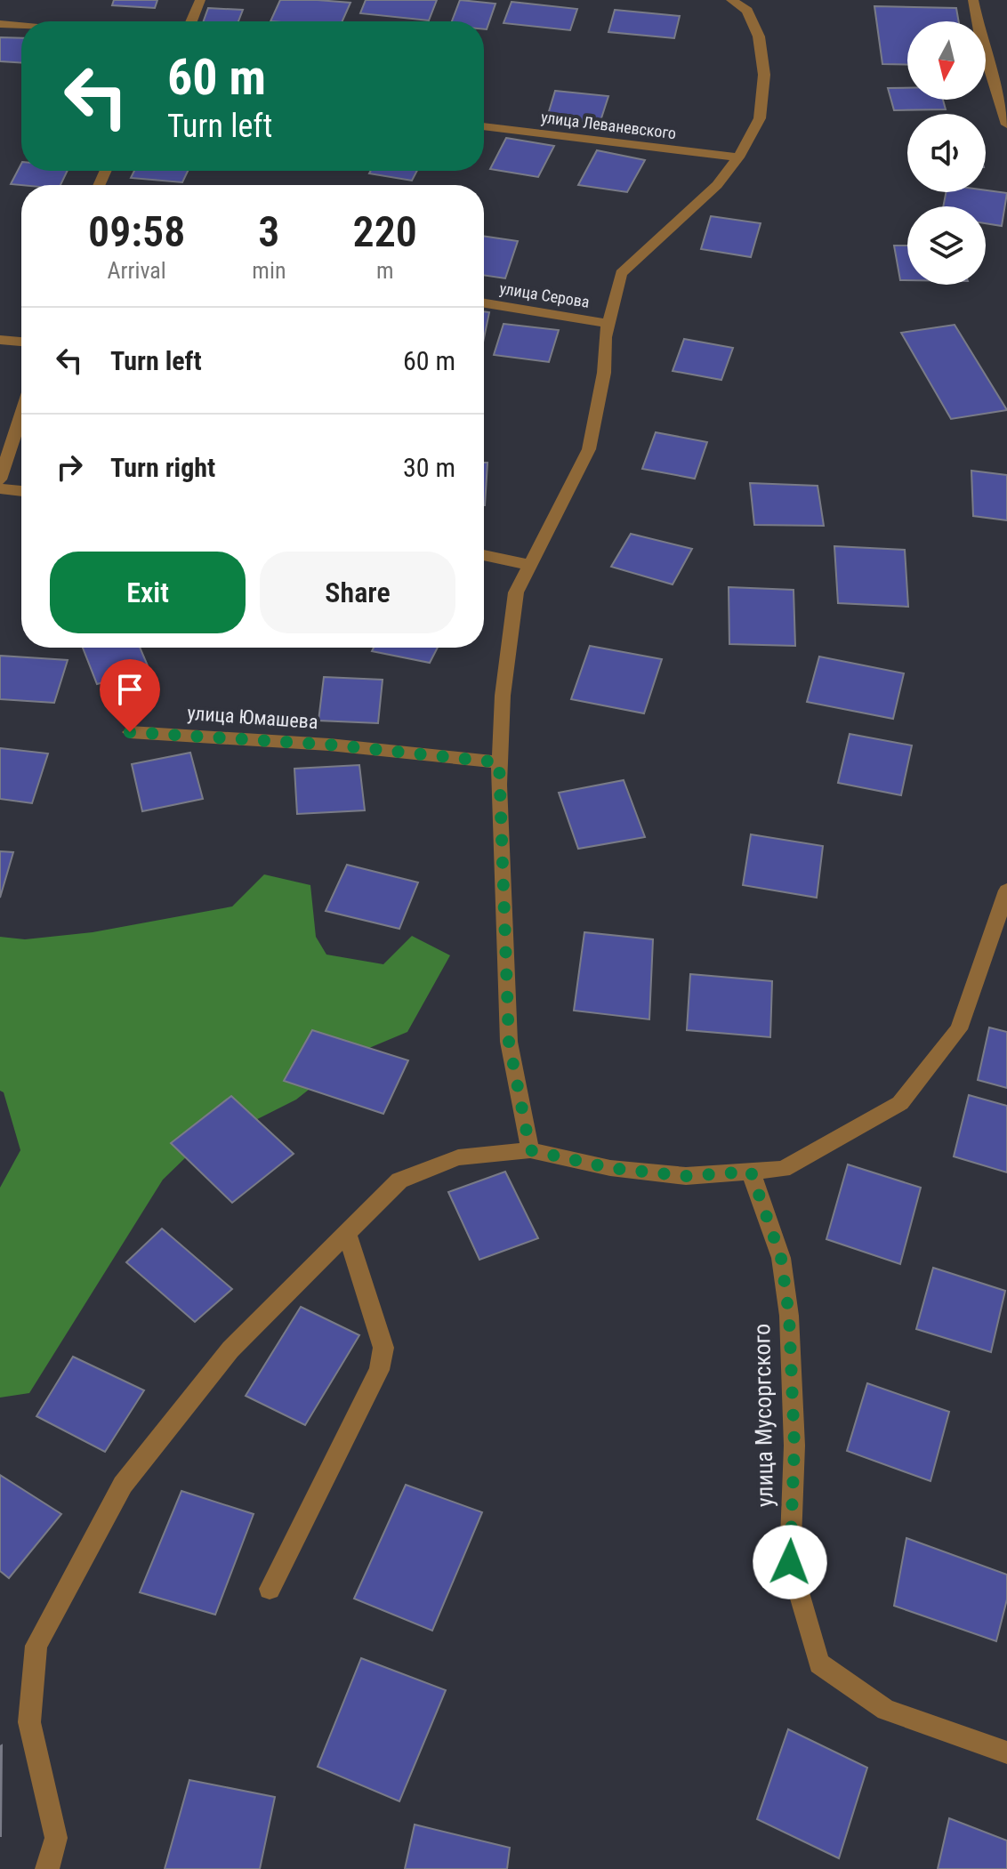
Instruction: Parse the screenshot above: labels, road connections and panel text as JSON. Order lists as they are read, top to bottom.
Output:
{
  "streets": {
    "street": [
      "улица Леваневского",
      "улица Серова",
      "улица Юмашева",
      "улица Мусоргского"
    ]
  },
  "north": "bottom",
  "page": {
    "turn": ["60 m", "Turn left"],
    "eta": [
      "09:58",
      "Arrival",
      "3",
      "min",
      "220",
      "m"
    ],
    "list": [
      {
        "name": "Turn left",
        "value": "60 m"
      },
      {
        "name": "Turn right",
        "value": "30 m"
      }
    ],
    "buttons": ["Exit", "Share"]
  }
}
